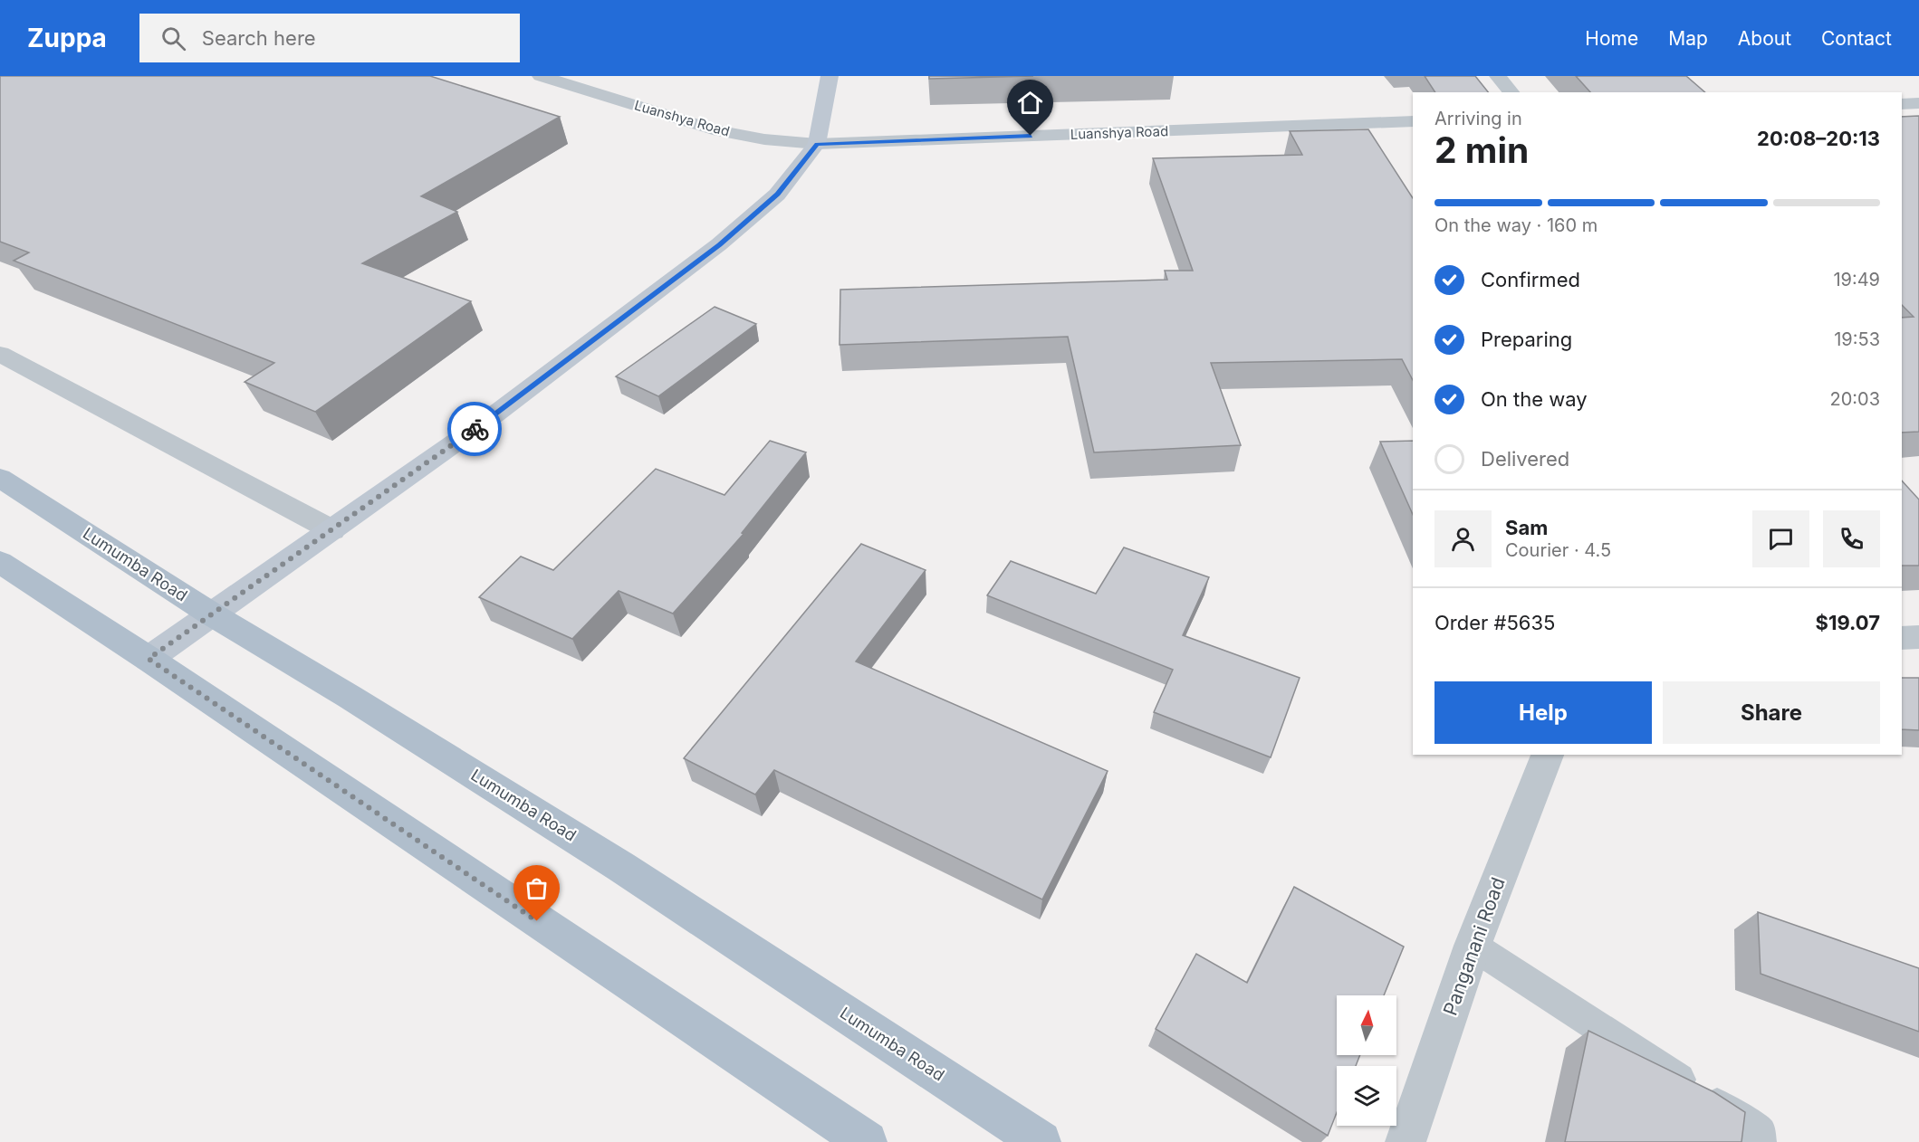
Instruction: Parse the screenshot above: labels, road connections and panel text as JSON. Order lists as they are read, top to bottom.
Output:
{
  "streets": {
    "main road": ["Lumumba Road"],
    "street": ["Luanshya Road", "Panganani Road"]
  },
  "north": "top",
  "page": {
    "header": "Zuppa",
    "search": "Search here",
    "nav": [
      "Home",
      "Map",
      "About",
      "Contact"
    ],
    "heading": ["2 min", "Arriving in", "20:08–20:13"],
    "panel": [
      "Sam",
      "Courier · 4.5",
      "Order #5635",
      "$19.07"
    ],
    "bar": "On the way · 160 m",
    "list": [
      ["Confirmed", "19:49"],
      ["Preparing", "19:53"],
      ["On the way", "20:03"],
      "Delivered"
    ],
    "buttons": ["Help", "Share"]
  }
}
